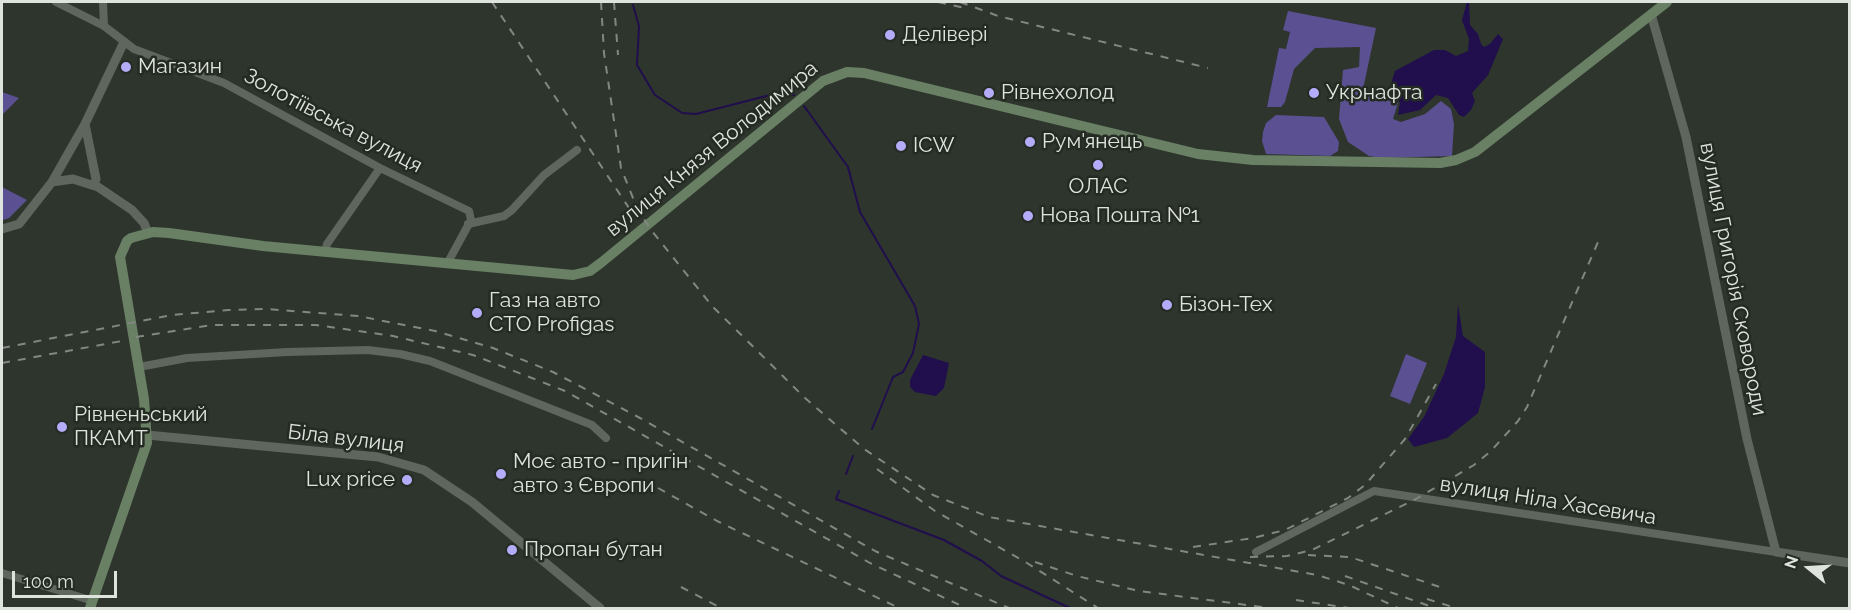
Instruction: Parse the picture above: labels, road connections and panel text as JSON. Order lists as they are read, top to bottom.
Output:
{
  "streets": {
    "main road": ["вулиця Князя Володимира"],
    "street": [
      "Золотіївська вулиця",
      "вулиця Григорія Сковороди",
      "Біла вулиця",
      "вулиця Ніла Хасевича"
    ]
  },
  "crossings": [
    ["вулиця Князя Володимира", "вулиця Григорія Сковороди"],
    ["вулиця Григорія Сковороди", "вулиця Ніла Хасевича"]
  ],
  "places": [
    "Делівері",
    "Магазин",
    "Рівнехолод",
    "Укрнафта",
    "Рум'янець",
    "ICW",
    "ОЛАС",
    "Нова Пошта №1",
    "Бізон-Тех",
    "Газ на авто СТО Profigas",
    "Рівненьський ПКАМТ",
    "Моє авто - пригін авто з Європи",
    "Lux price",
    "Пропан бутан"
  ],
  "scale_bar": "100 m",
  "north": "left"
}
